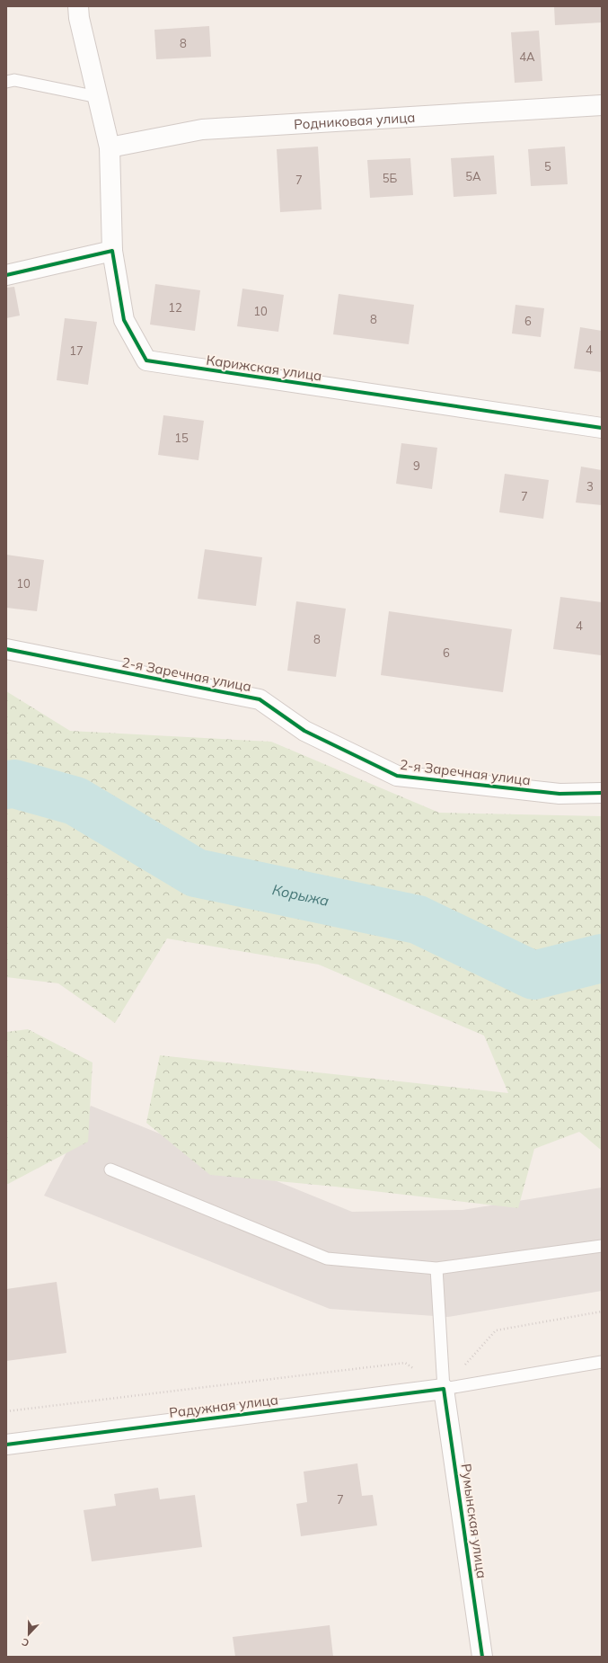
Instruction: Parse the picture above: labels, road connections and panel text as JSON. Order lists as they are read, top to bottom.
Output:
{
  "streets": {
    "street": [
      "Родниковая улица",
      "Карижская улица",
      "2-я Заречная улица",
      "Радужная улица",
      "Румынская улица"
    ]
  },
  "crossings": [
    ["Радужная улица", "Румынская улица"]
  ],
  "water": ["Корыжа"],
  "house_numbers": [
    "8",
    "4А",
    "5",
    "5А",
    "5Б",
    "7",
    "12",
    "10",
    "8",
    "6",
    "4",
    "17",
    "15",
    "9",
    "3",
    "7",
    "10",
    "4",
    "8",
    "6",
    "7"
  ],
  "north": "bottom"
}
